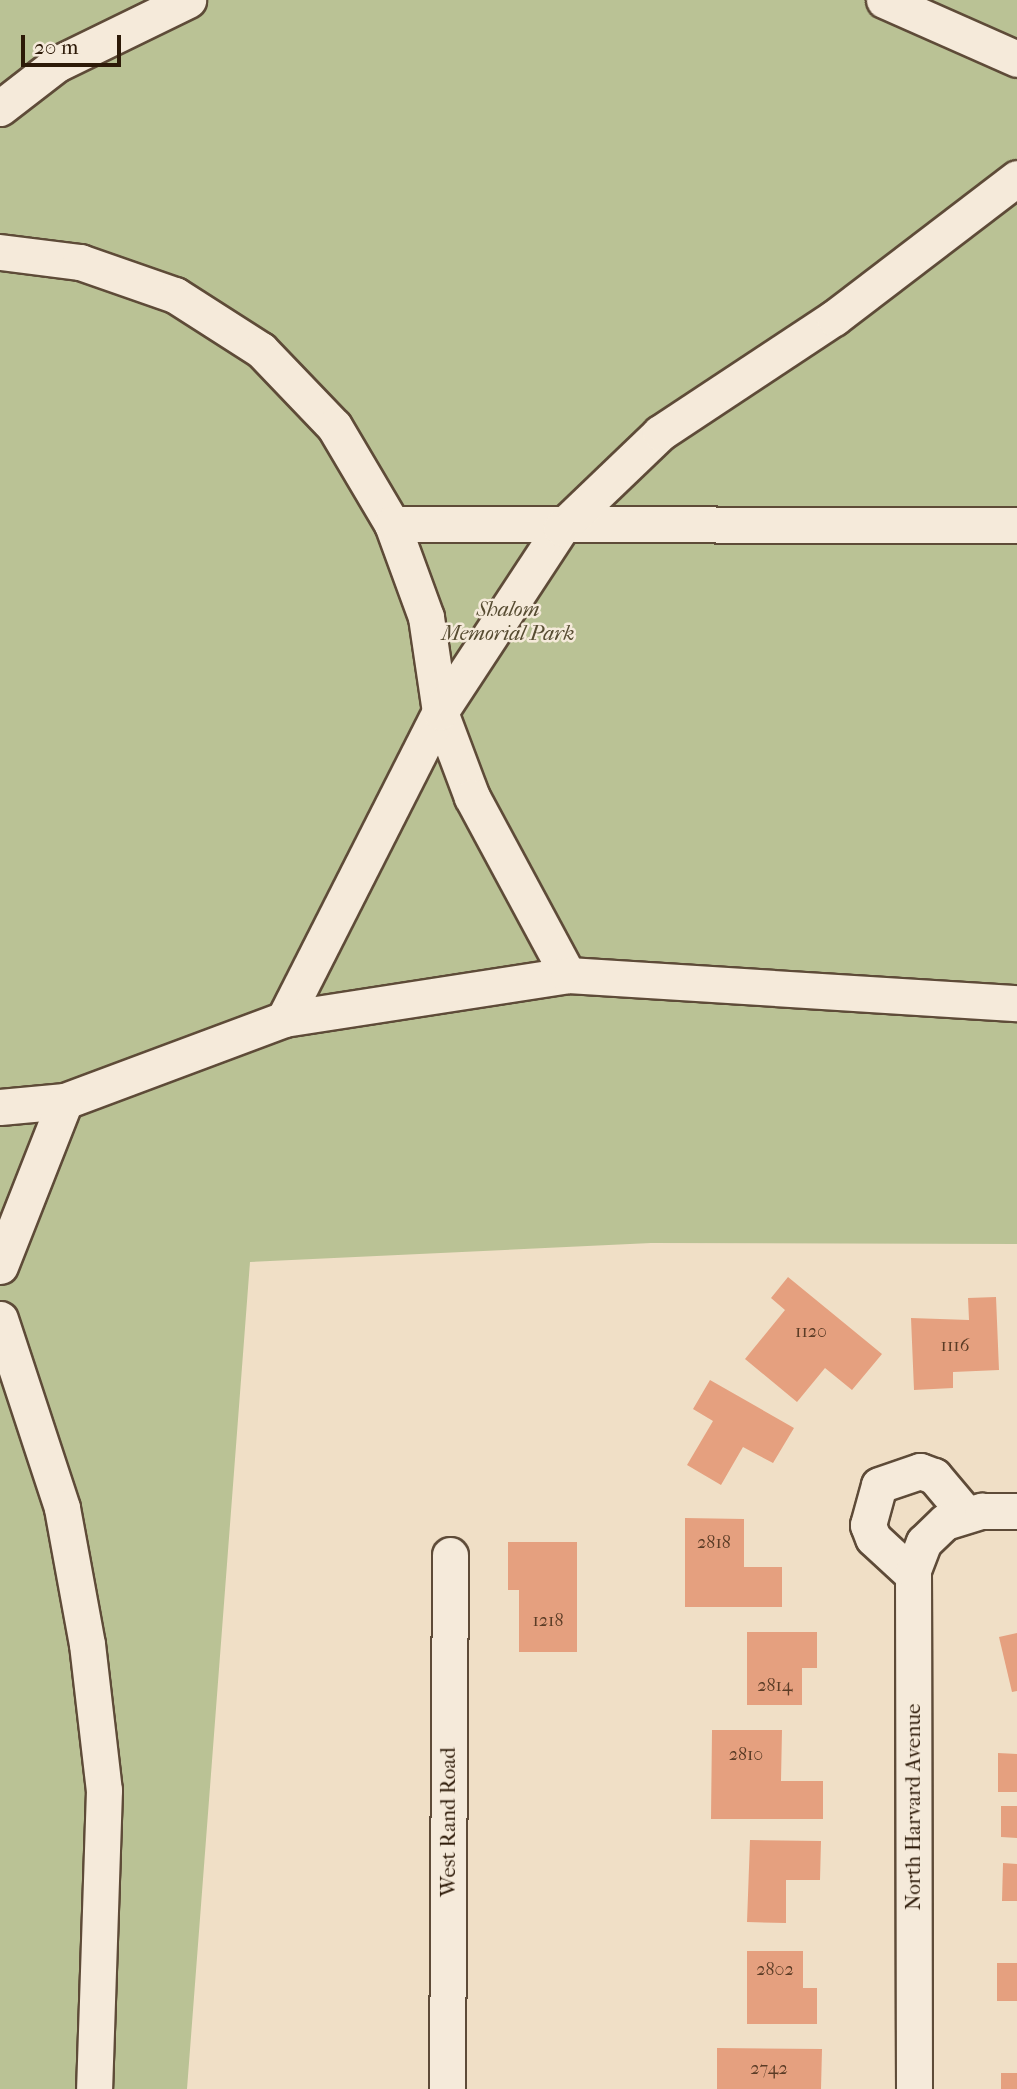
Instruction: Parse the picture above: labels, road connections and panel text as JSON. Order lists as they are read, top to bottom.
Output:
{
  "streets": {
    "street": ["North Harvard Avenue", "West Rand Road"]
  },
  "parks": ["Shalom Memorial Park"],
  "house_numbers": [
    "1120",
    "1116",
    "2818",
    "1218",
    "2814",
    "2810",
    "2802",
    "2742"
  ],
  "scale_bar": "20 m"
}
